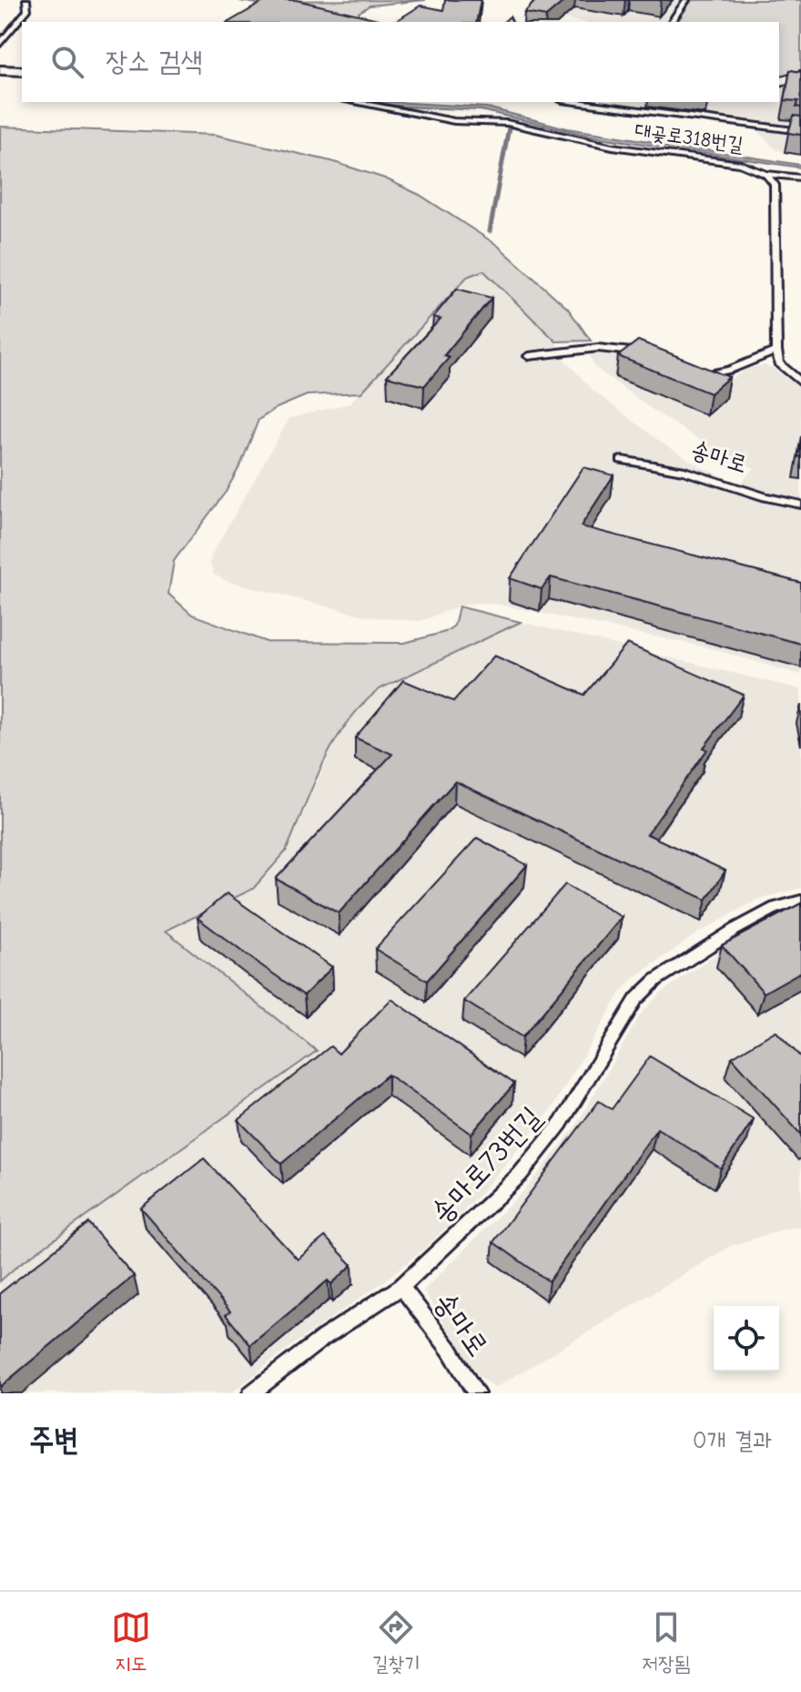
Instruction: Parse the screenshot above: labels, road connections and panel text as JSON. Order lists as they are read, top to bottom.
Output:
{
  "streets": {
    "lane": ["대곶로318번길", "송마로", "송마로73번길"]
  },
  "crossings": [
    ["송마로", "송마로73번길"]
  ],
  "page": {
    "search": "장소 검색",
    "heading": ["주변", "0개 결과"],
    "nav": ["지도", "길찾기", "저장됨"]
  }
}
